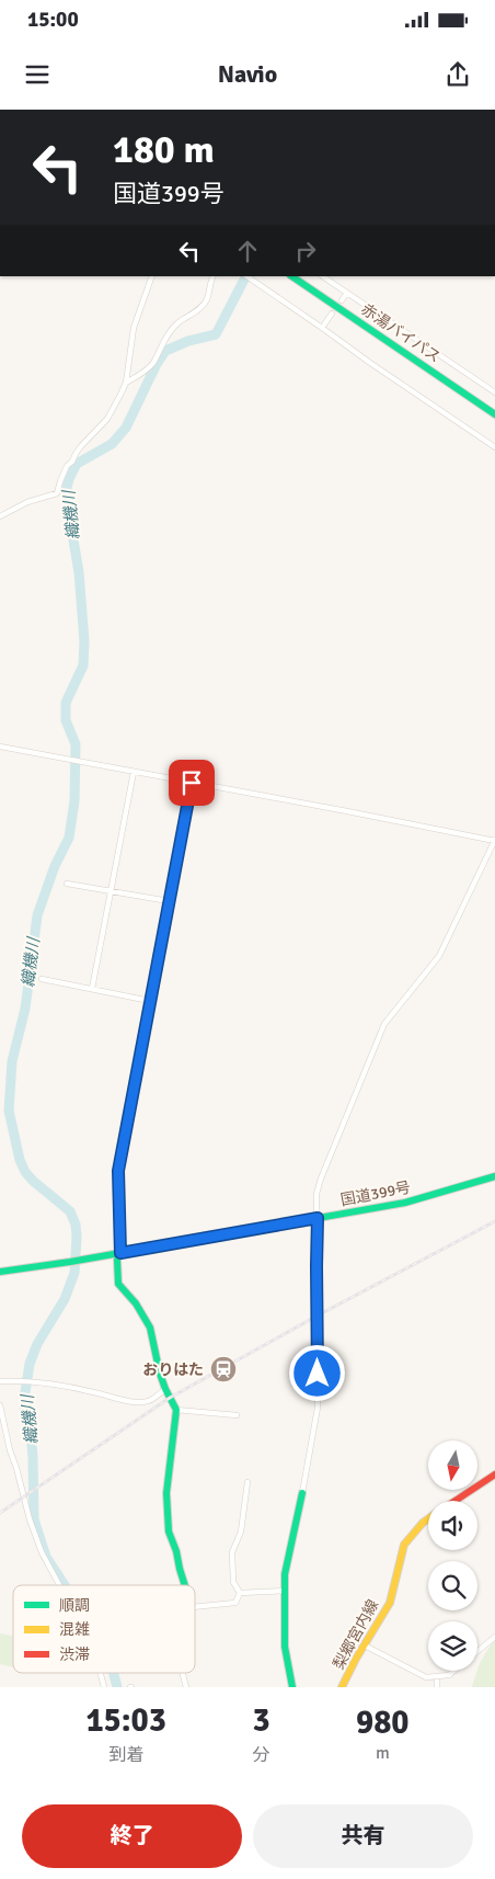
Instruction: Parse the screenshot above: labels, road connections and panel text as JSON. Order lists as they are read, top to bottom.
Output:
{
  "streets": {
    "main road": ["赤湯バイパス", "国道399号", "梨郷宮内線"]
  },
  "water": ["織機川"],
  "places": {
    "station": ["おりはた"]
  },
  "legend": ["順調", "混雑", "渋滞"],
  "north": "bottom",
  "page": {
    "status": "15:00",
    "header": "Navio",
    "turn": ["180 m", "国道399号"],
    "eta": [
      "15:03",
      "到着",
      "3",
      "分",
      "980",
      "m"
    ],
    "buttons": ["終了", "共有"]
  }
}
